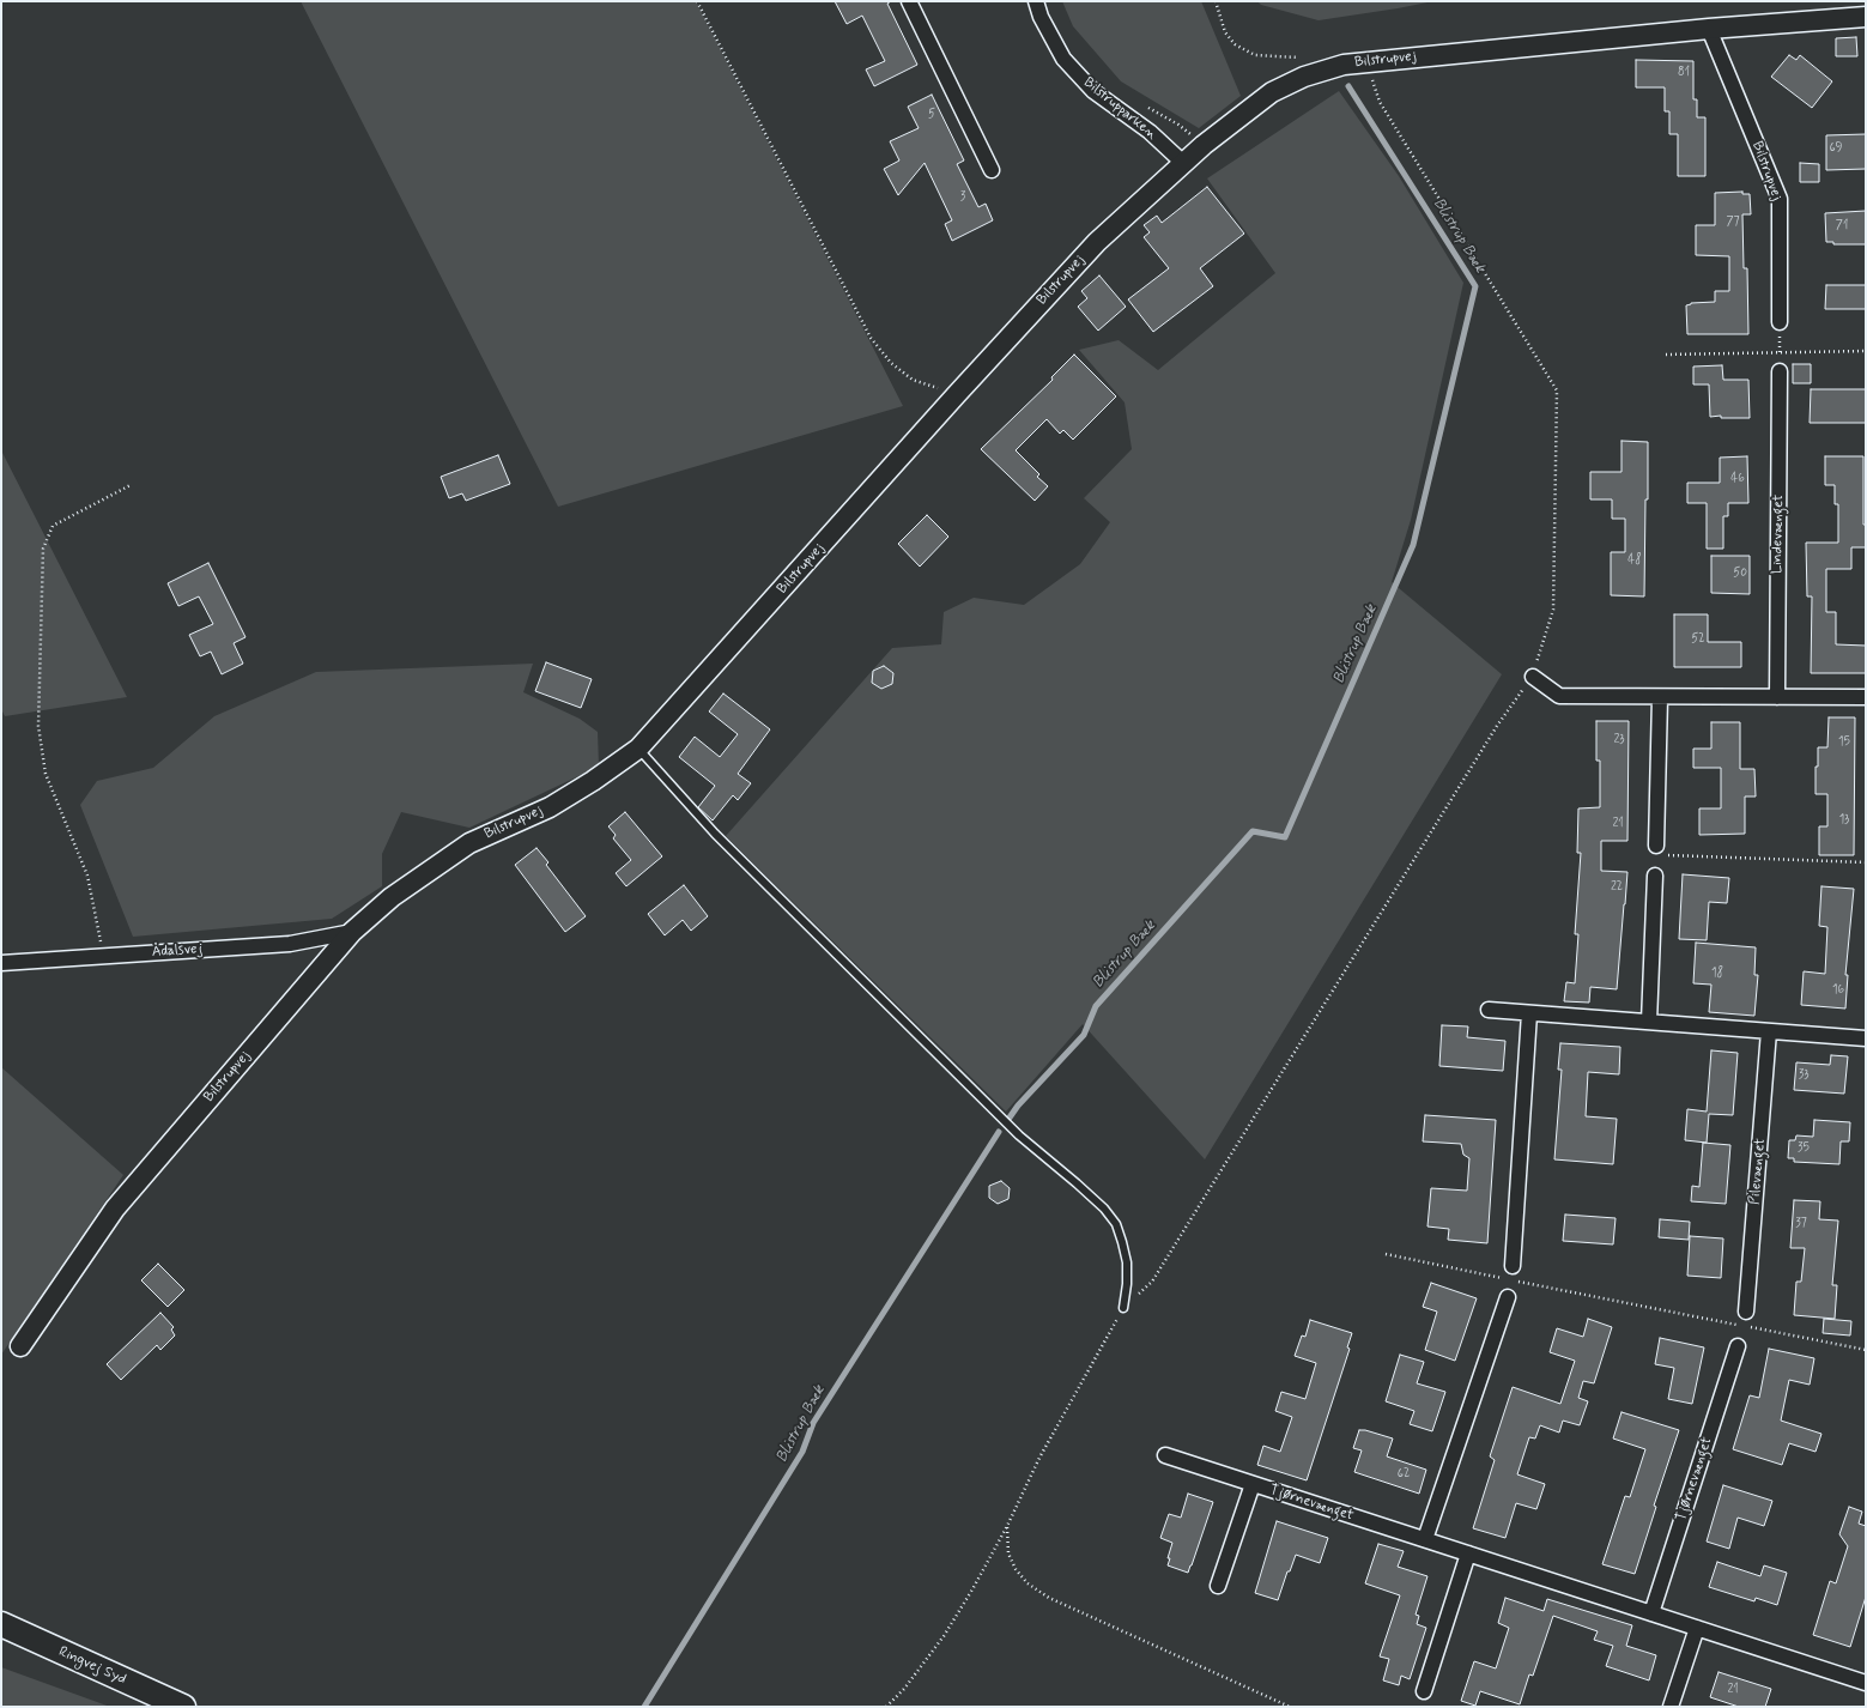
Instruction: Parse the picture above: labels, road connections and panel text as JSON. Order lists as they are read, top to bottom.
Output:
{
  "streets": {
    "main road": ["Ringvej Syd"],
    "street": [
      "Bilstrupvej",
      "Bilstrupparken",
      "Lindevænget",
      "Ådalsvej",
      "Pilevænget",
      "Tjørnevænget"
    ]
  },
  "crossings": [
    ["Bilstrupvej", "Bilstrupparken"],
    ["Bilstrupvej", "Ådalsvej"]
  ],
  "water": ["Blistrup Bæk"],
  "house_numbers": [
    "81",
    "5",
    "69",
    "3",
    "77",
    "71",
    "46",
    "48",
    "50",
    "52",
    "23",
    "15",
    "13",
    "21",
    "22",
    "18",
    "16",
    "33",
    "35",
    "37",
    "62",
    "21"
  ]
}
